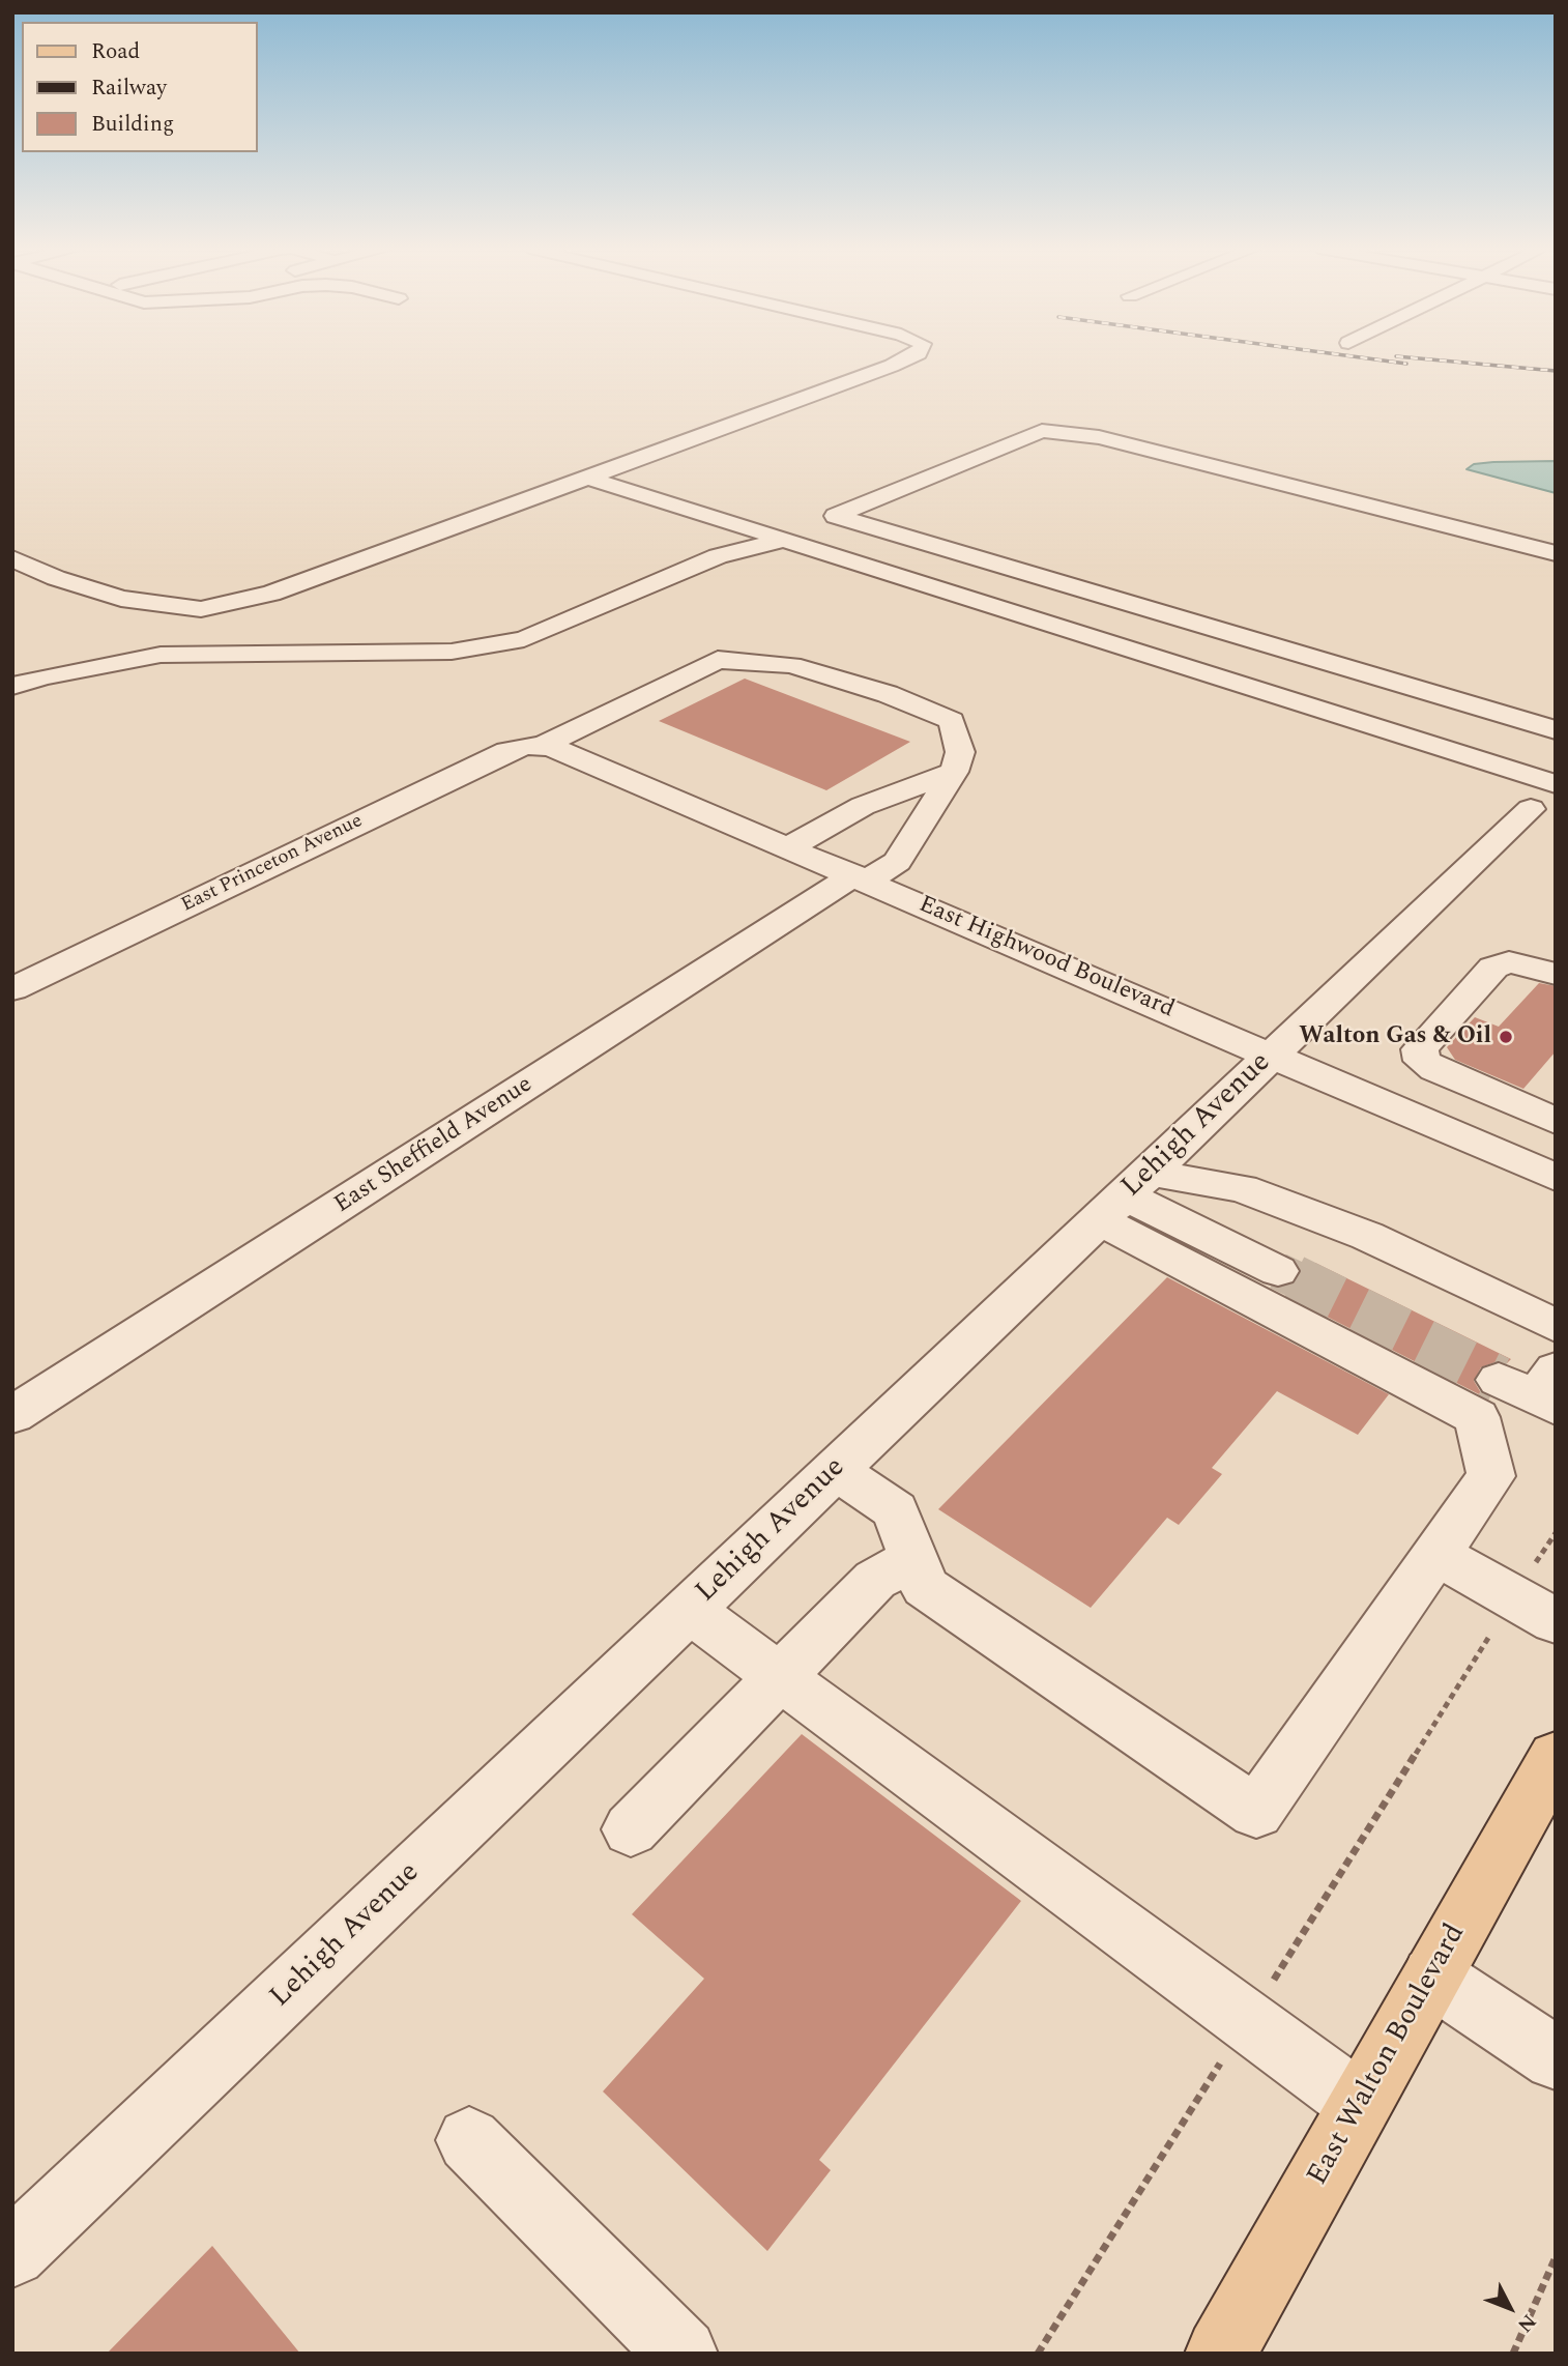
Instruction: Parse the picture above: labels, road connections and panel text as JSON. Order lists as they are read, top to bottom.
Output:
{
  "streets": {
    "main road": ["East Walton Boulevard"],
    "street": [
      "East Princeton Avenue",
      "East Highwood Boulevard",
      "Lehigh Avenue",
      "East Sheffield Avenue"
    ]
  },
  "crossings": [
    ["East Princeton Avenue", "East Highwood Boulevard"],
    ["East Princeton Avenue", "East Sheffield Avenue"],
    ["East Highwood Boulevard", "Lehigh Avenue"],
    ["East Highwood Boulevard", "East Sheffield Avenue"]
  ],
  "places": ["Walton Gas & Oil"],
  "legend": ["Road", "Railway", "Building"],
  "north": "bottom right"
}
